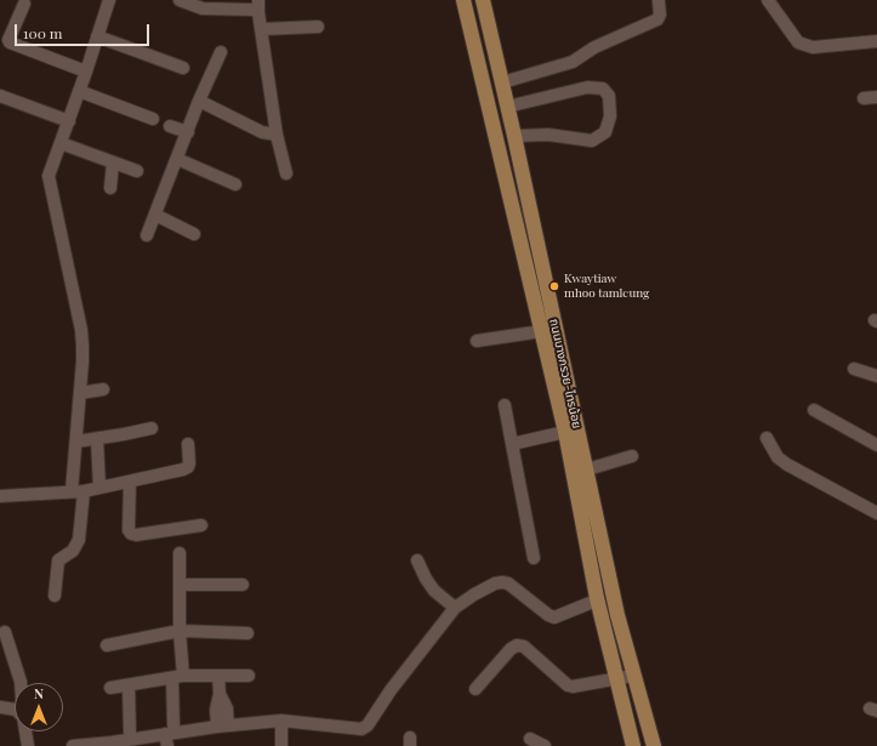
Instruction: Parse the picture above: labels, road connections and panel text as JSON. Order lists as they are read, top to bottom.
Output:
{
  "streets": {
    "main road": ["ถนนบางกรวย-ไทรน้อย"]
  },
  "places": ["Kwaytiaw mhoo tamleung"],
  "scale_bar": "100 m",
  "north": "top"
}
